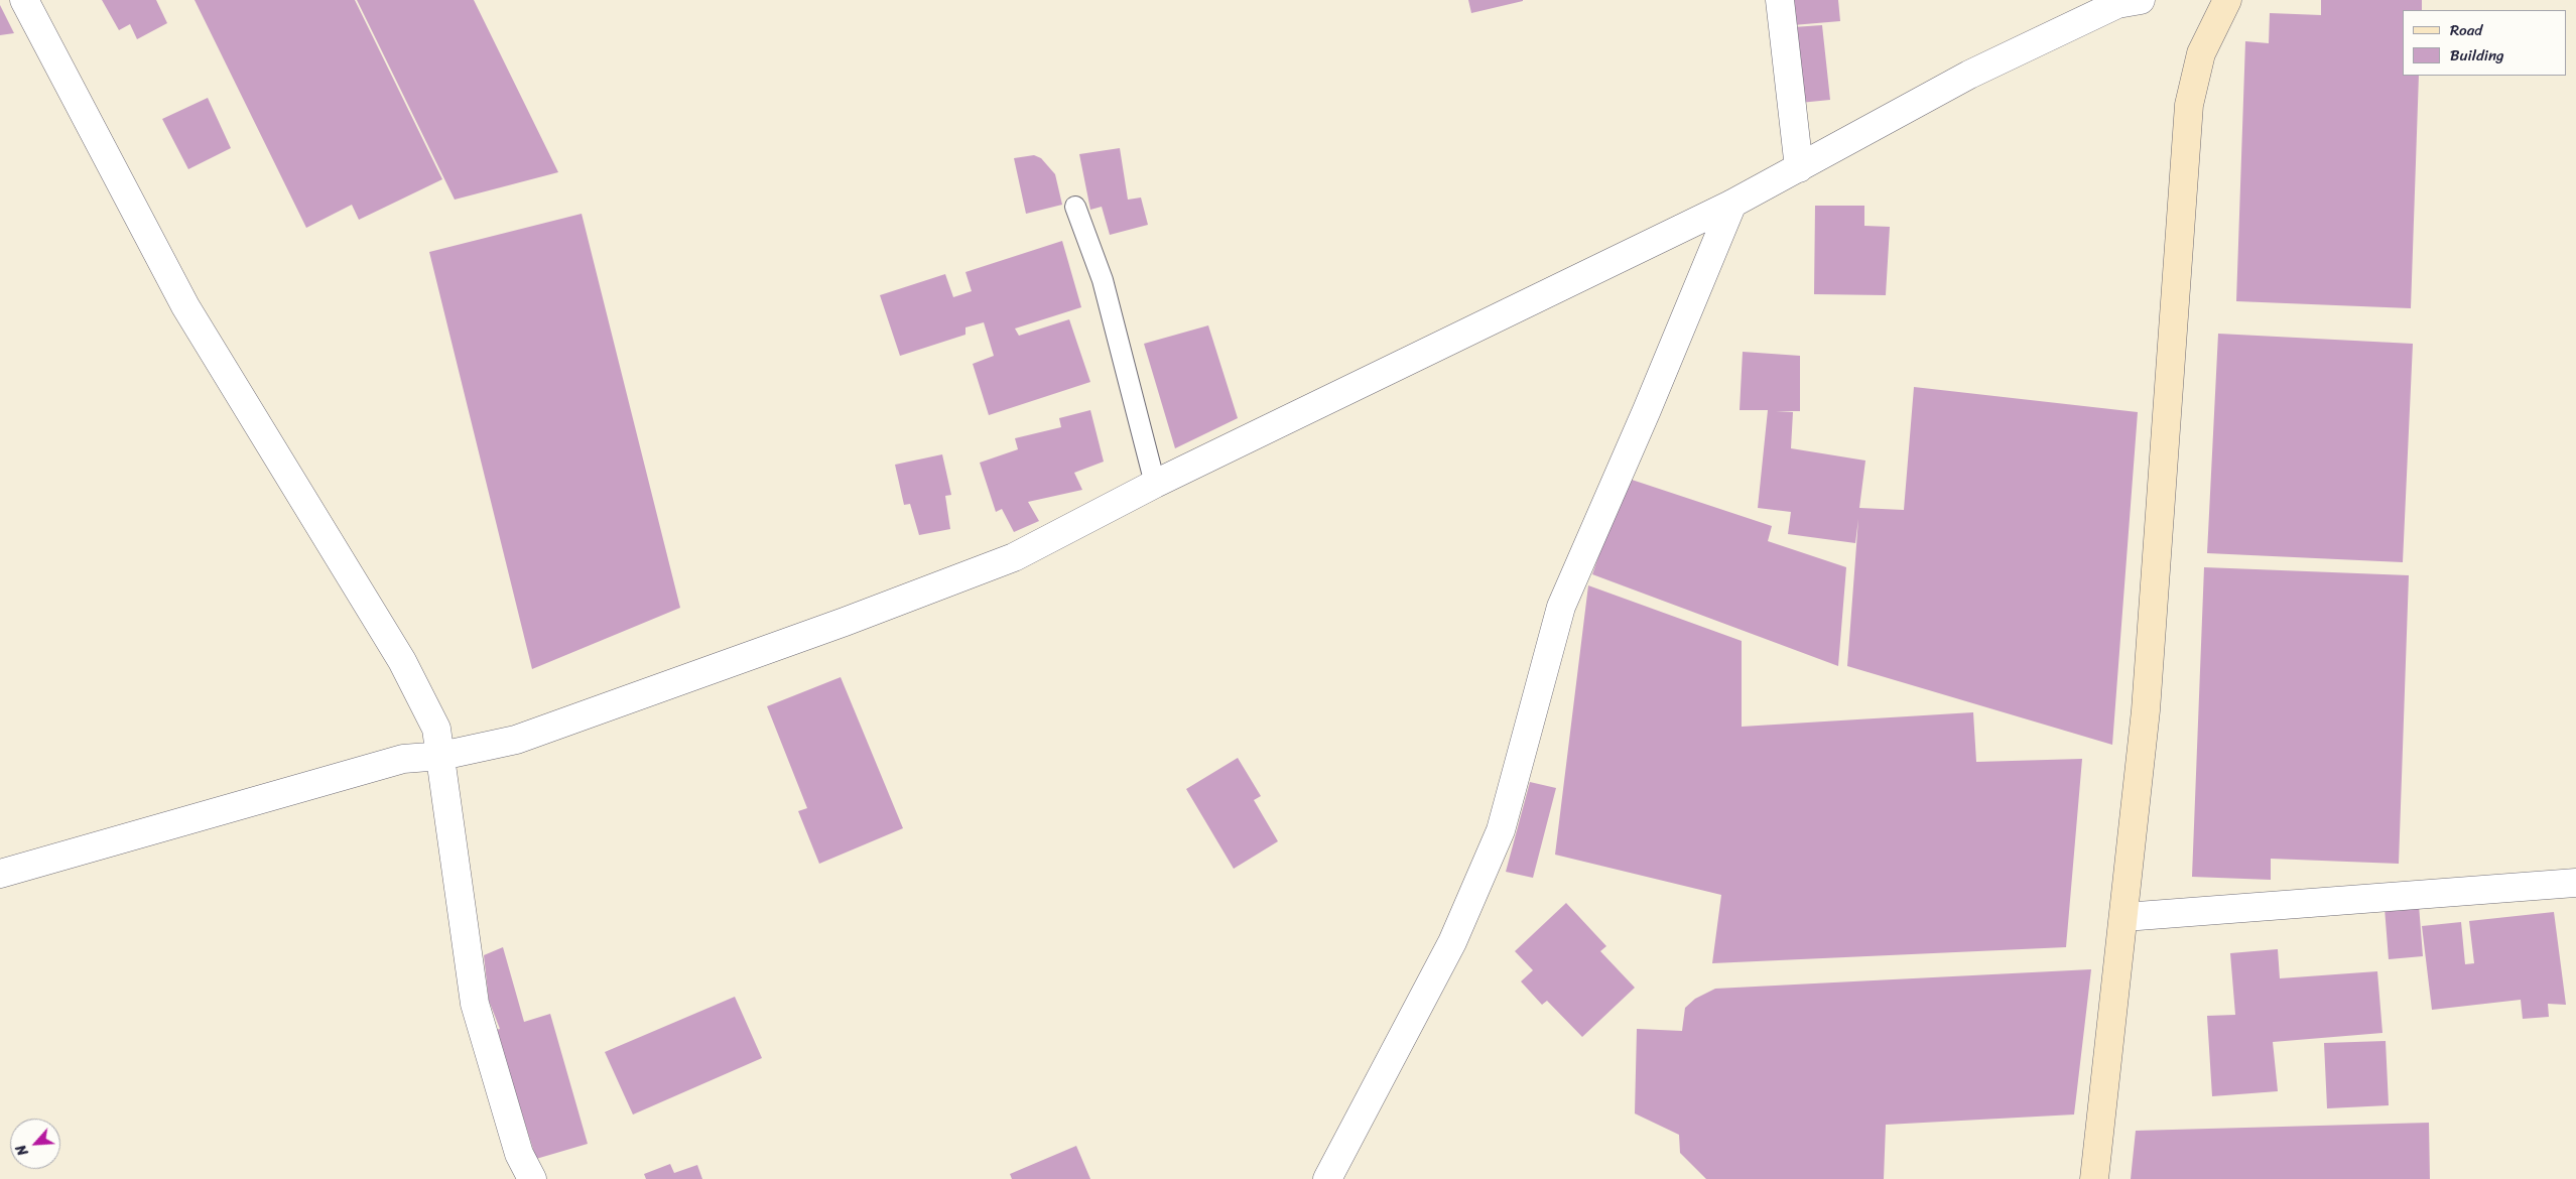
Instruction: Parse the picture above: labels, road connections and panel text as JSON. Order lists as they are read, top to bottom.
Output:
{
  "legend": ["Road", "Building"],
  "north": "bottom left"
}
